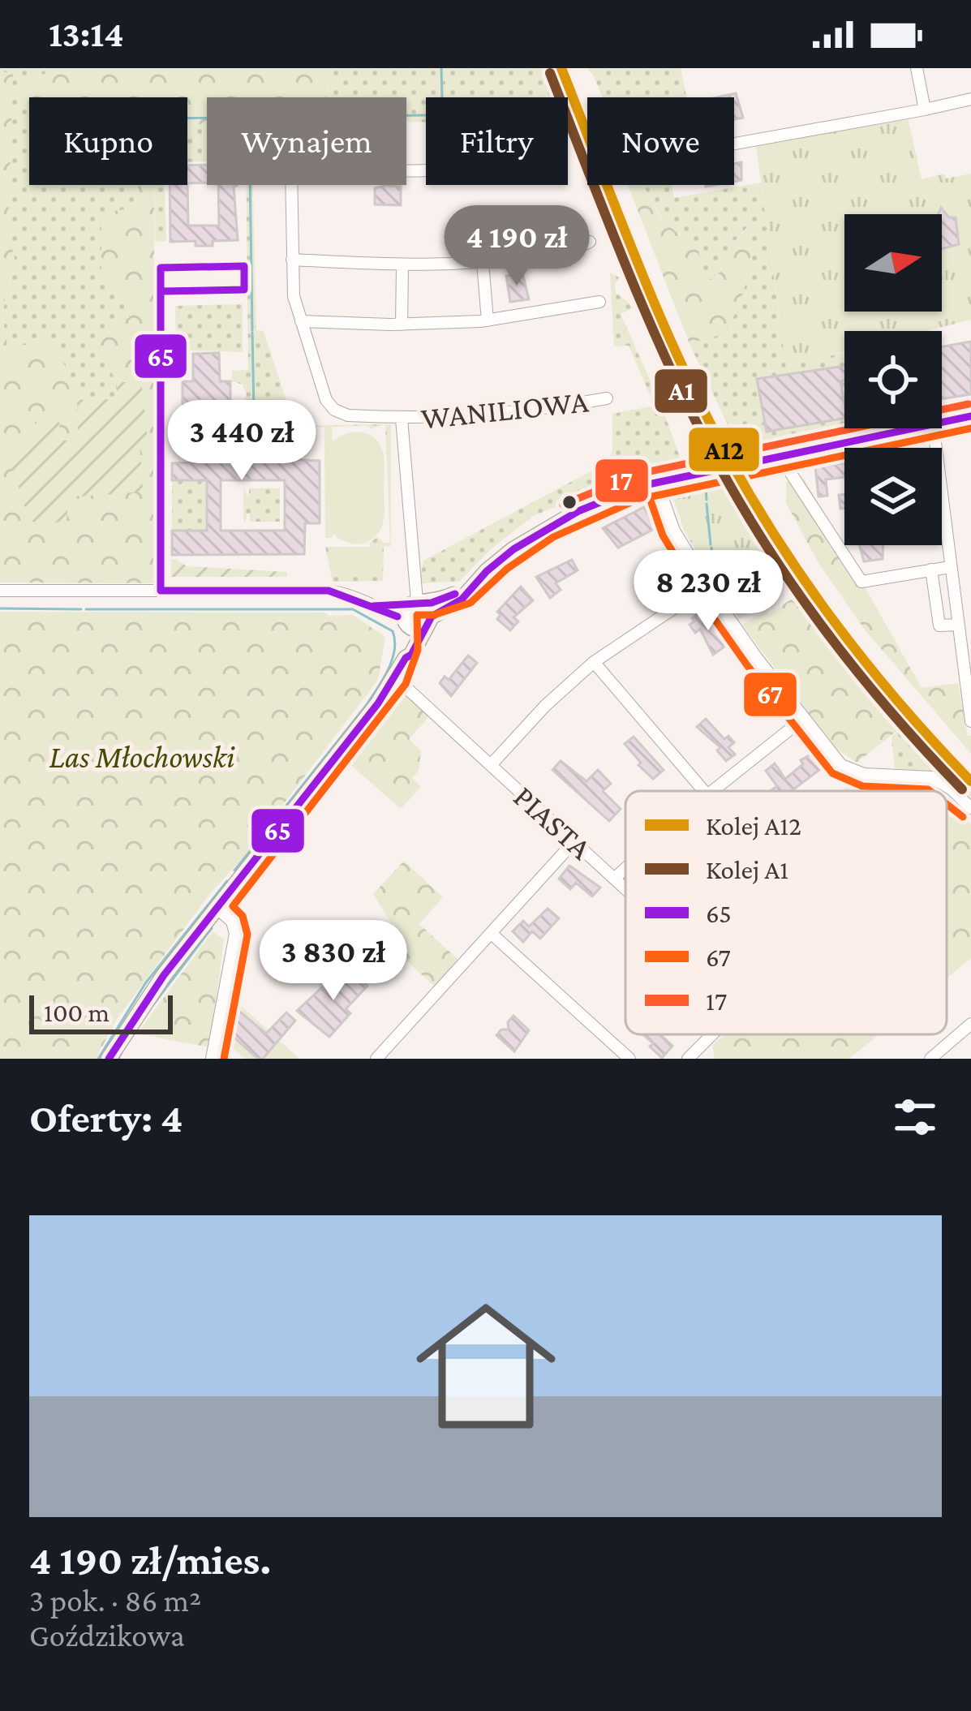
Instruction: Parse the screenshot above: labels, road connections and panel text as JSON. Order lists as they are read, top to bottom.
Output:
{
  "streets": {
    "street": ["WANILIOWA", "PIASTA"]
  },
  "parks": ["Las Młochowski"],
  "lines": [
    "rail line A12",
    "rail line A1",
    "transit line 65",
    "transit line 17",
    "transit line 67"
  ],
  "legend": [
    "Kolej A12",
    "Kolej A1",
    "65",
    "67",
    "17"
  ],
  "scale_bar": "100 m",
  "north": "right",
  "page": {
    "status": "13:14",
    "chip": [
      "Kupno",
      "Wynajem",
      "Filtry",
      "Nowe"
    ],
    "price": [
      "4 190 zł",
      "3 440 zł",
      "8 230 zł",
      "3 830 zł"
    ],
    "scale": "100 m",
    "heading": "Oferty: 4",
    "list": [
      {
        "name": "4 190 zł/mies.",
        "note": "3 pok. · 86 m² · Goździkowa"
      }
    ]
  }
}
